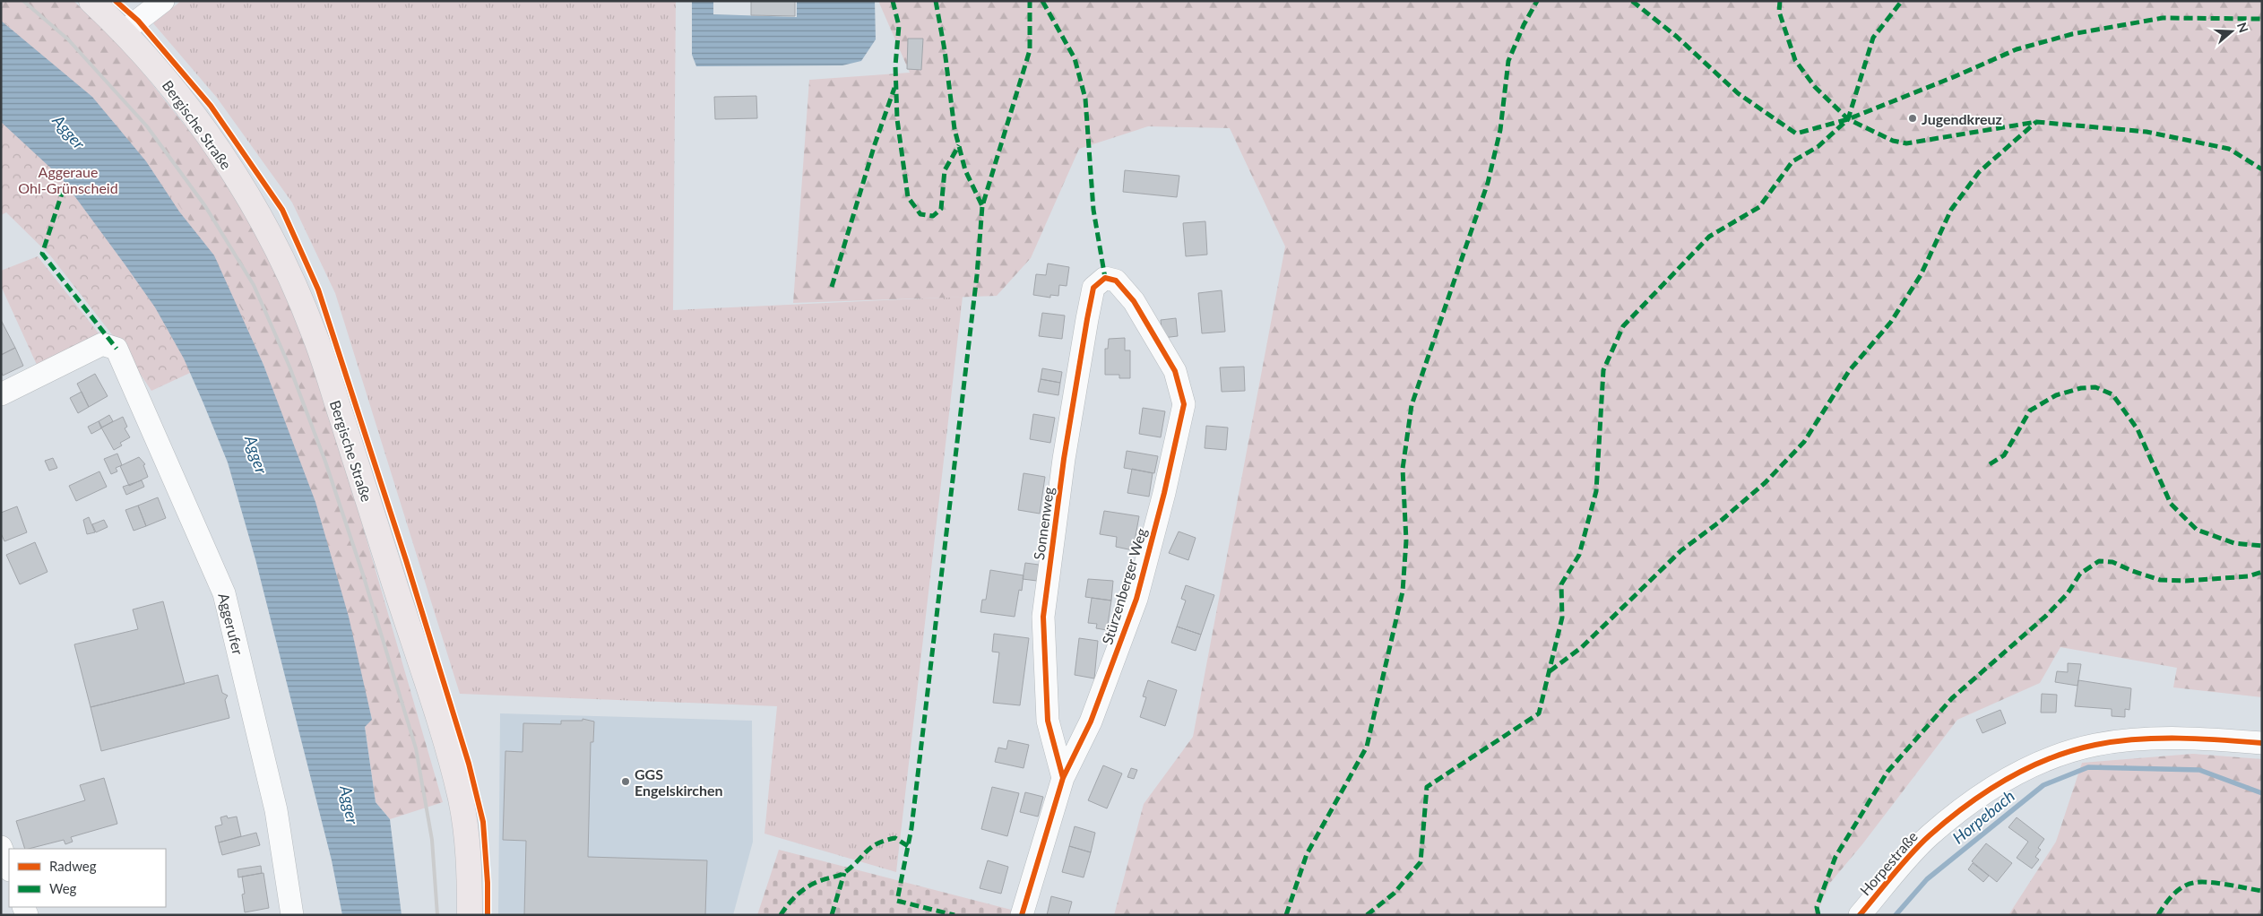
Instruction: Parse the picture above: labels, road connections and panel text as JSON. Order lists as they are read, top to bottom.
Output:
{
  "streets": {
    "main road": ["Bergische Straße"],
    "street": [
      "Sonnenweg",
      "Stürzenberger Weg",
      "Aggerufer",
      "Horpestraße"
    ]
  },
  "crossings": [
    ["Sonnenweg", "Stürzenberger Weg"]
  ],
  "water": ["Agger", "Horpebach"],
  "parks": ["Aggeraue Ohl-Grünscheid"],
  "places": ["Jugendkreuz", "GGS Engelskirchen"],
  "legend": ["Radweg", "Weg"],
  "north": "right"
}
